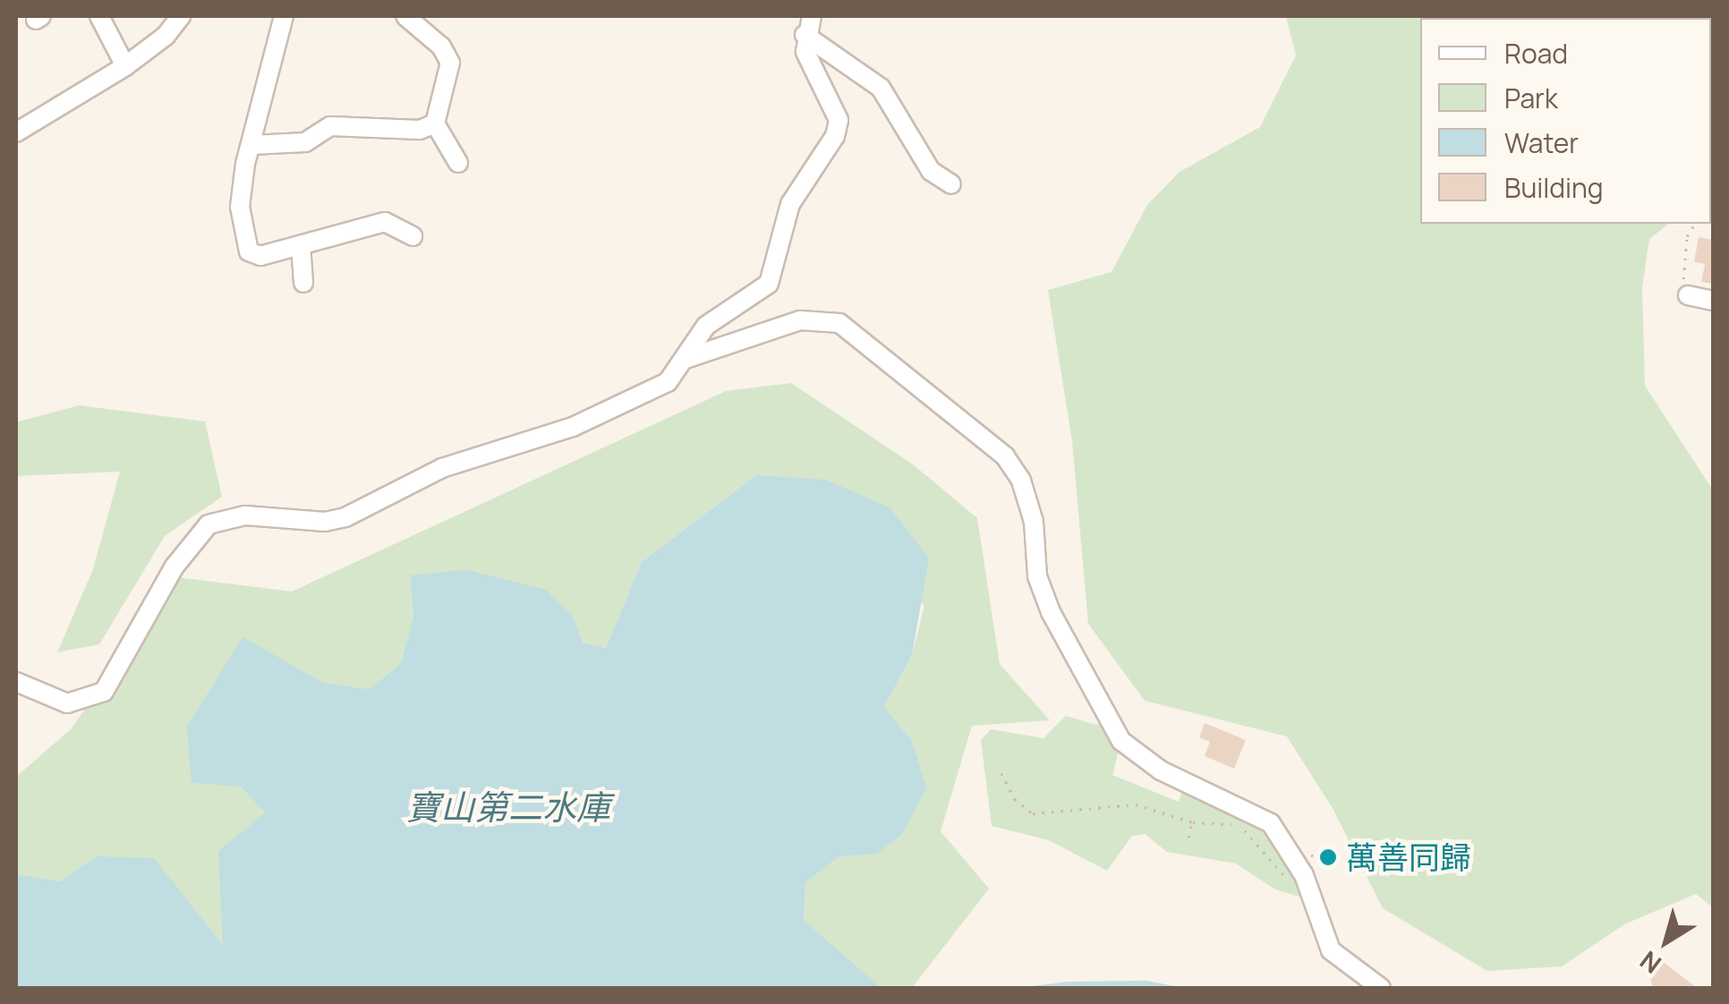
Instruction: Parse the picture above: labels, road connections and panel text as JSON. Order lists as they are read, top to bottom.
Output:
{
  "water": ["寶山第二水庫"],
  "places": ["萬善同歸"],
  "legend": [
    "Road",
    "Park",
    "Water",
    "Building"
  ],
  "north": "bottom left"
}
